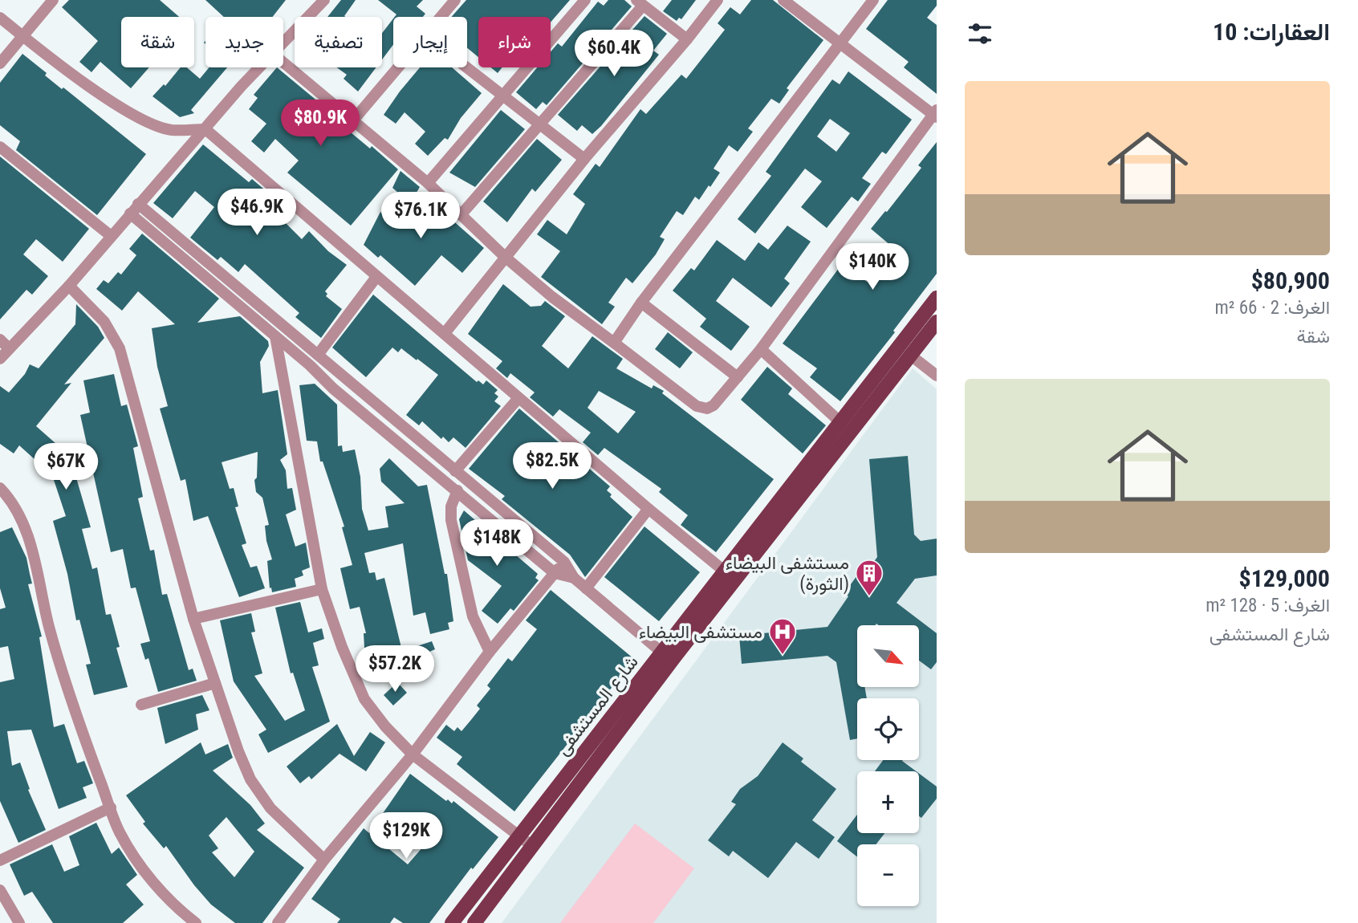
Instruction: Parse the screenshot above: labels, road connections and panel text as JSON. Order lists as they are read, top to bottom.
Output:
{
  "streets": {
    "main road": ["شارع المستشفى"]
  },
  "places": {
    "building": ["مستشفى البيضاء (الثورة)"],
    "hospital": ["مستشفى البيضاء"]
  },
  "north": "bottom right",
  "page": {
    "heading": "العقارات: 10",
    "chip": [
      "شراء",
      "إيجار",
      "تصفية",
      "جديد",
      "شقة"
    ],
    "price": [
      "$60.4K",
      "$80.9K",
      "$46.9K",
      "$76.1K",
      "$140K",
      "$82.5K",
      "$67K",
      "$148K",
      "$57.2K",
      "$129K"
    ],
    "list": [
      {
        "name": "$80,900",
        "note": "الغرف: 2 · 66 m² · شقة"
      },
      {
        "name": "$129,000",
        "note": "الغرف: 5 · 128 m² · شارع المستشفى"
      }
    ],
    "map_buttons": ["+", "−"]
  }
}
